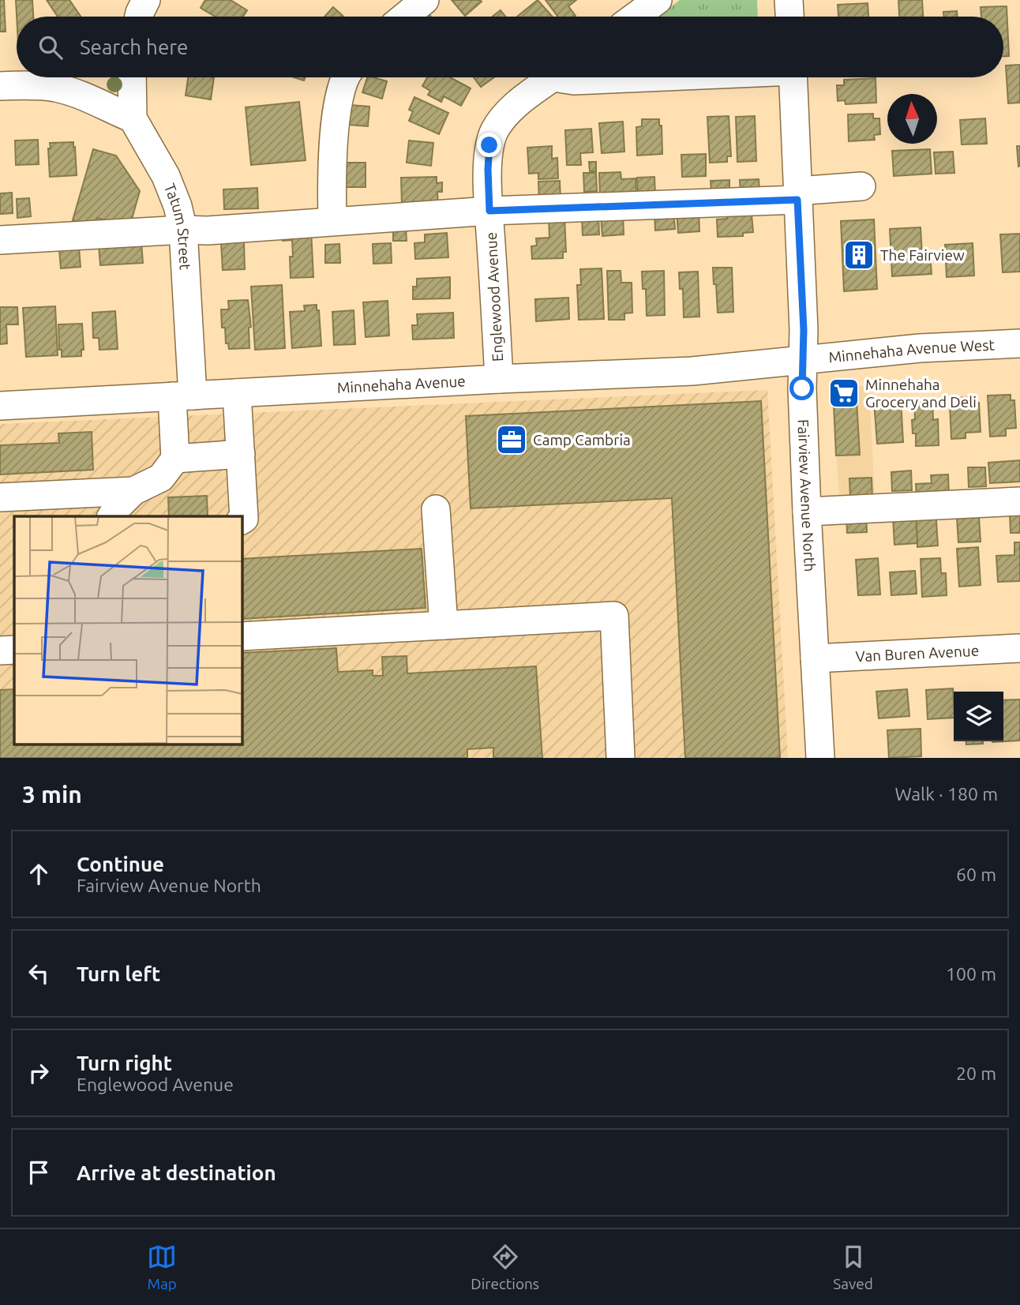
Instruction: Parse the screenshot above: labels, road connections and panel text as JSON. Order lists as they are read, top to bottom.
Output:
{
  "streets": {
    "street": [
      "Tatum Street",
      "Englewood Avenue",
      "Minnehaha Avenue West",
      "Minnehaha Avenue",
      "Fairview Avenue North",
      "Van Buren Avenue"
    ]
  },
  "crossings": [
    ["Tatum Street", "Minnehaha Avenue"],
    ["Englewood Avenue", "Minnehaha Avenue"],
    ["Minnehaha Avenue West", "Minnehaha Avenue"],
    ["Minnehaha Avenue West", "Fairview Avenue North"],
    ["Minnehaha Avenue", "Fairview Avenue North"],
    ["Fairview Avenue North", "Van Buren Avenue"]
  ],
  "places": {
    "building": ["The Fairview"],
    "supermarket": ["Minnehaha Grocery and Deli"],
    "office": ["Camp Cambria"]
  },
  "north": "top",
  "page": {
    "search": "Search here",
    "heading": ["3 min", "Walk · 180 m"],
    "list": [
      ["Continue", "Fairview Avenue North", "60 m"],
      ["Turn left", "100 m"],
      ["Turn right", "Englewood Avenue", "20 m"],
      "Arrive at destination"
    ],
    "nav": ["Map", "Directions", "Saved"]
  }
}
